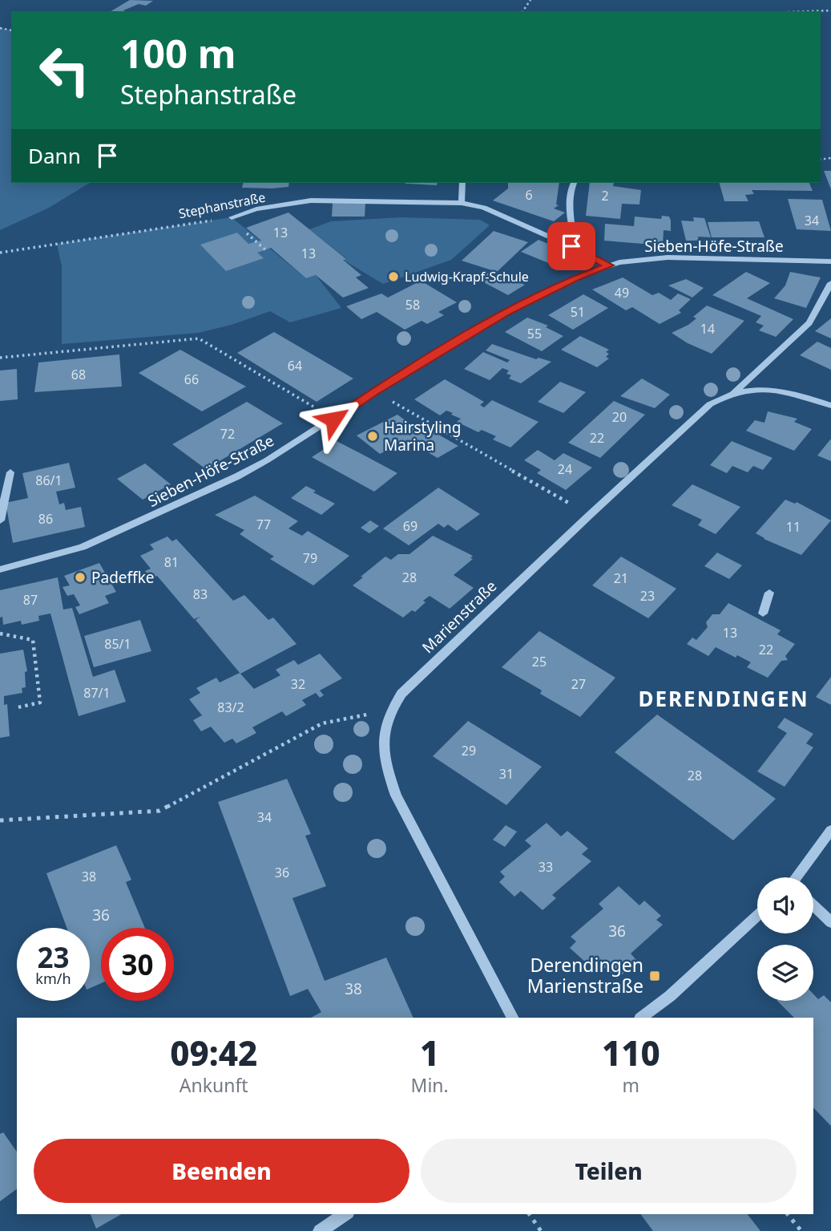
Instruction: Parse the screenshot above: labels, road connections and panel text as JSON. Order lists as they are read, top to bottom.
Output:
{
  "streets": {
    "street": ["Stephanstraße", "Sieben-Höfe-Straße", "Marienstraße"]
  },
  "crossings": [
    ["Stephanstraße", "Sieben-Höfe-Straße"]
  ],
  "districts": ["DERENDINGEN"],
  "places": {
    "other": ["Ludwig-Krapf-Schule", "Hairstyling Marina", "Padeffke"],
    "transit": ["Derendingen Marienstraße"]
  },
  "house_numbers": [
    "6",
    "2",
    "34",
    "13",
    "13",
    "49",
    "58",
    "51",
    "14",
    "55",
    "64",
    "68",
    "66",
    "20",
    "72",
    "22",
    "24",
    "86/1",
    "86",
    "77",
    "69",
    "11",
    "79",
    "81",
    "28",
    "21",
    "83",
    "23",
    "87",
    "13",
    "85/1",
    "22",
    "25",
    "32",
    "27",
    "87/1",
    "83/2",
    "29",
    "31",
    "28",
    "34",
    "33",
    "36",
    "38",
    "36",
    "36",
    "38"
  ],
  "page": {
    "turn": ["100 m", "Stephanstraße"],
    "then": "Dann",
    "speed": "23 km/h",
    "limit": "30",
    "eta": [
      "09:42",
      "Ankunft",
      "1",
      "Min.",
      "110",
      "m"
    ],
    "buttons": ["Beenden", "Teilen"]
  }
}
